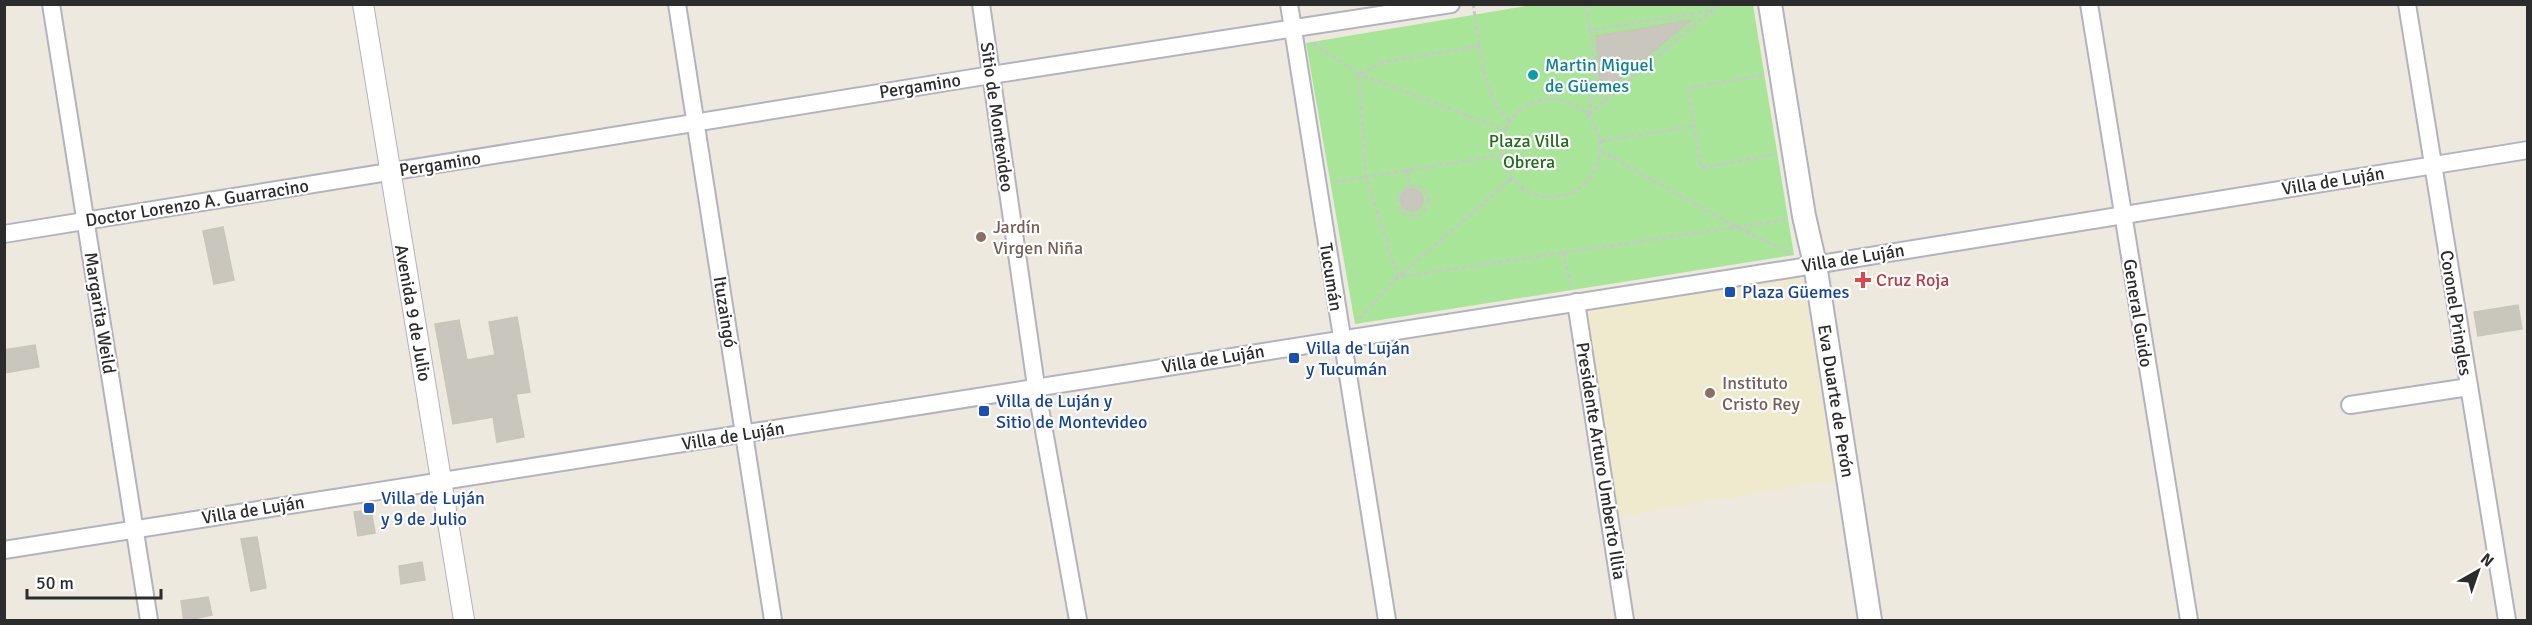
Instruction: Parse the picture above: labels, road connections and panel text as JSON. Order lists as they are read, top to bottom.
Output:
{
  "streets": {
    "main road": ["Eva Duarte de Perón"],
    "street": [
      "Pergamino",
      "Sitio de Montevideo",
      "Villa de Luján",
      "Doctor Lorenzo A. Guarracino",
      "Tucumán",
      "Ituzaingó",
      "Margarita Weild",
      "Avenida 9 de Julio",
      "General Guido",
      "Coronel Pringles",
      "Presidente Arturo Umberto Illia"
    ]
  },
  "crossings": [
    ["Pergamino", "Sitio de Montevideo"],
    ["Pergamino", "Doctor Lorenzo A. Guarracino"],
    ["Pergamino", "Tucumán"],
    ["Pergamino", "Ituzaingó"],
    ["Pergamino", "Avenida 9 de Julio"],
    ["Sitio de Montevideo", "Villa de Luján"],
    ["Villa de Luján", "Tucumán"],
    ["Villa de Luján", "Ituzaingó"],
    ["Villa de Luján", "Margarita Weild"],
    ["Villa de Luján", "Avenida 9 de Julio"],
    ["Villa de Luján", "General Guido"],
    ["Villa de Luján", "Coronel Pringles"],
    ["Villa de Luján", "Eva Duarte de Perón"],
    ["Villa de Luján", "Presidente Arturo Umberto Illia"],
    ["Doctor Lorenzo A. Guarracino", "Margarita Weild"],
    ["Doctor Lorenzo A. Guarracino", "Avenida 9 de Julio"]
  ],
  "parks": ["Plaza Villa Obrera"],
  "places": {
    "other": ["Martin Miguel de Güemes", "Jardín Virgen Niña", "Instituto Cristo Rey"],
    "health": ["Cruz Roja"],
    "transit": [
      "Plaza Güemes",
      "Villa de Luján y Tucumán",
      "Villa de Luján y Sitio de Montevideo",
      "Villa de Luján y 9 de Julio"
    ]
  },
  "scale_bar": "50 m",
  "north": "top right"
}
